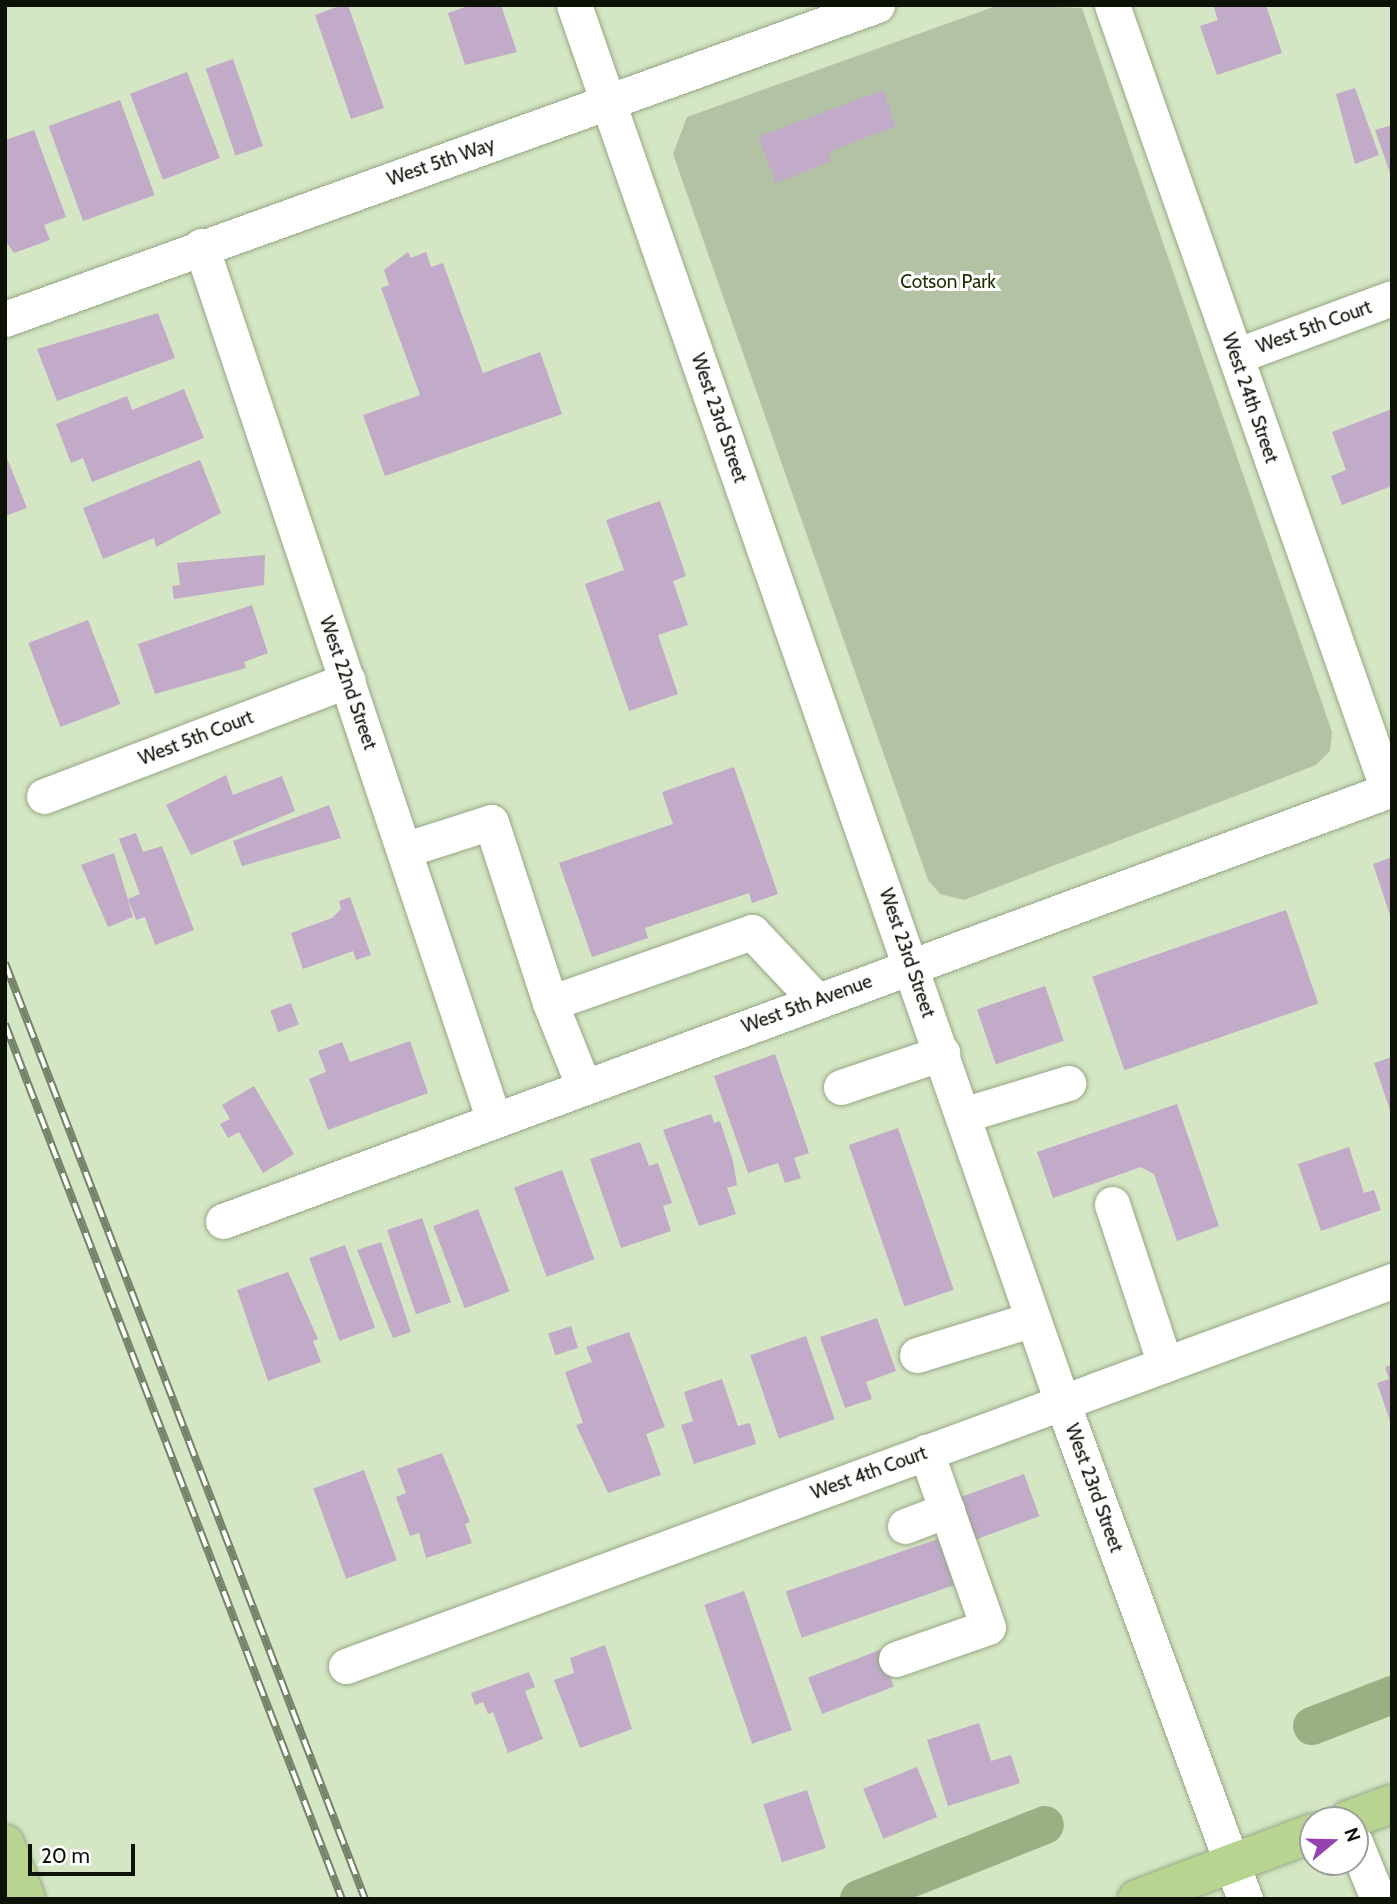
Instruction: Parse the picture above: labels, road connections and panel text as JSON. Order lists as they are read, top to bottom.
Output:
{
  "streets": {
    "street": [
      "West 5th Way",
      "West 5th Court",
      "West 24th Street",
      "West 23rd Street",
      "West 22nd Street",
      "West 5th Avenue",
      "West 4th Court"
    ]
  },
  "crossings": [
    ["West 5th Way", "West 23rd Street"],
    ["West 5th Way", "West 22nd Street"],
    ["West 5th Court", "West 24th Street"],
    ["West 5th Court", "West 22nd Street"],
    ["West 24th Street", "West 5th Avenue"],
    ["West 23rd Street", "West 5th Avenue"],
    ["West 23rd Street", "West 4th Court"],
    ["West 22nd Street", "West 5th Avenue"]
  ],
  "parks": ["Cotson Park"],
  "scale_bar": "20 m",
  "north": "right"
}
